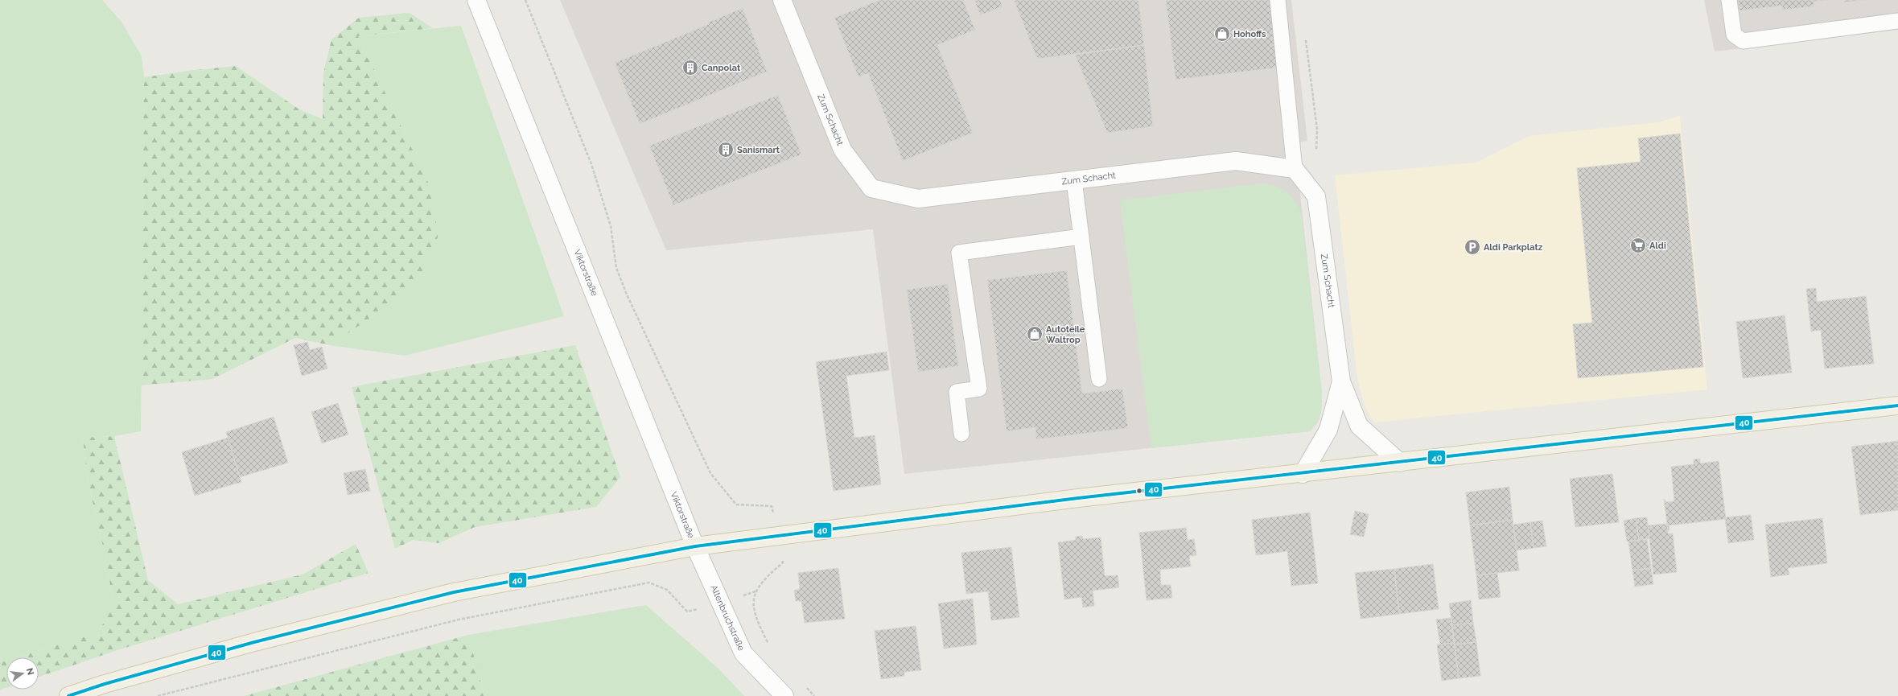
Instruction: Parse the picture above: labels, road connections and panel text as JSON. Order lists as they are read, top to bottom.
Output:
{
  "streets": {
    "street": ["Zum Schacht", "Viktorstraße", "Altenbruchstraße"]
  },
  "crossings": [
    ["Viktorstraße", "Altenbruchstraße"]
  ],
  "places": {
    "shop": ["Hohoffs", "Autoteile Waltrop"],
    "building": ["Canpolat", "Sanismart"],
    "supermarket": ["Aldi"],
    "parking": ["Aldi Parkplatz"]
  },
  "lines": ["transit line 40"],
  "north": "right"
}
